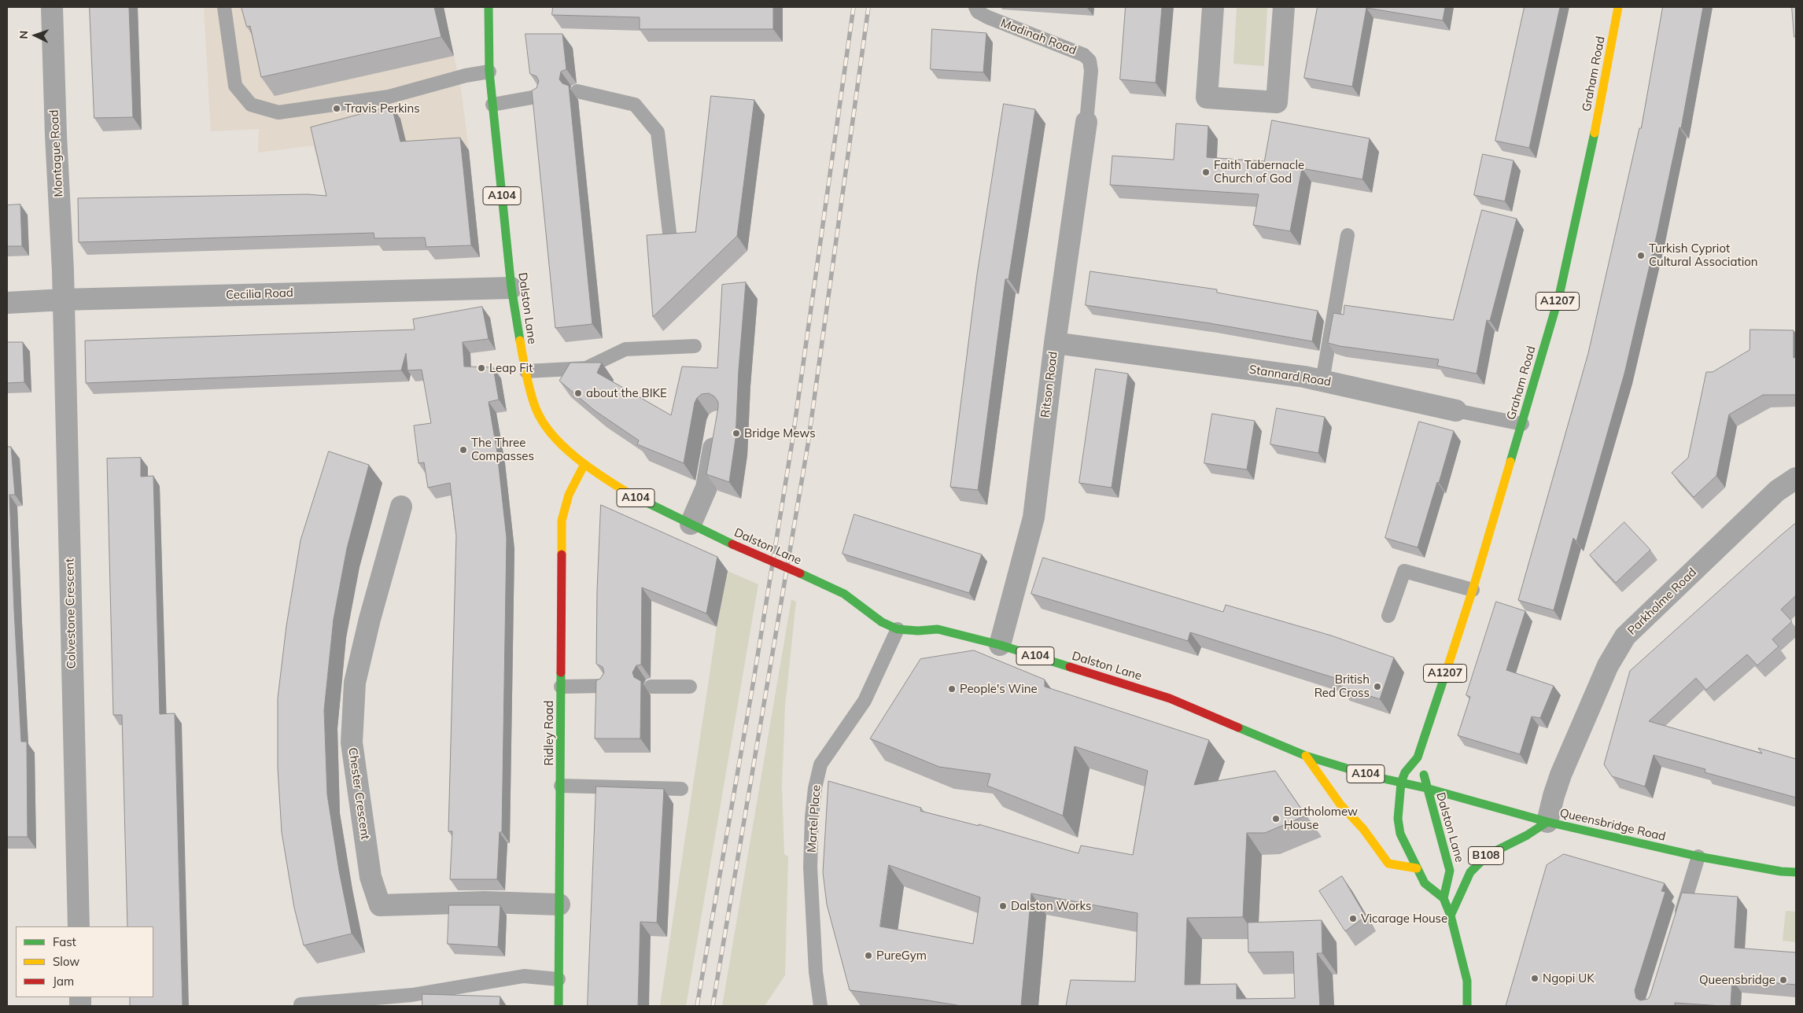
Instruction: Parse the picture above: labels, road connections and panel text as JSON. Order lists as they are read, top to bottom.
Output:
{
  "streets": {
    "main road": [
      "Graham Road",
      "A104",
      "A1207",
      "Dalston Lane",
      "Ridley Road",
      "Queensbridge Road",
      "B108"
    ],
    "street": [
      "Montague Road",
      "Cecilia Road",
      "Stannard Road",
      "Ritson Road",
      "Parkholme Road",
      "Colvestone Crescent",
      "Chester Crescent"
    ],
    "lane": ["Madinah Road", "Martel Place"]
  },
  "crossings": [
    ["Madinah Road", "Ritson Road"],
    ["Graham Road", "A104"],
    ["Graham Road", "Dalston Lane"],
    ["Graham Road", "Stannard Road"],
    ["Montague Road", "Cecilia Road"],
    ["Montague Road", "Colvestone Crescent"],
    ["A104", "Dalston Lane"],
    ["A104", "B108"],
    ["Cecilia Road", "Dalston Lane"],
    ["Cecilia Road", "Colvestone Crescent"],
    ["Dalston Lane", "Ritson Road"],
    ["Dalston Lane", "Ridley Road"],
    ["Dalston Lane", "Martel Place"],
    ["Dalston Lane", "Queensbridge Road"],
    ["Stannard Road", "Ritson Road"],
    ["Parkholme Road", "Queensbridge Road"],
    ["Parkholme Road", "B108"],
    ["Ridley Road", "Chester Crescent"],
    ["Queensbridge Road", "B108"]
  ],
  "places": [
    "Travis Perkins",
    "Faith Tabernacle Church of God",
    "Turkish Cypriot Cultural Association",
    "Leap Fit",
    "about the BIKE",
    "Bridge Mews",
    "The Three Compasses",
    "British Red Cross",
    "People's Wine",
    "Bartholomew House",
    "Dalston Works",
    "Vicarage House",
    "PureGym",
    "Ngopi UK",
    "Queensbridge"
  ],
  "legend": ["Fast", "Slow", "Jam"],
  "north": "left"
}
